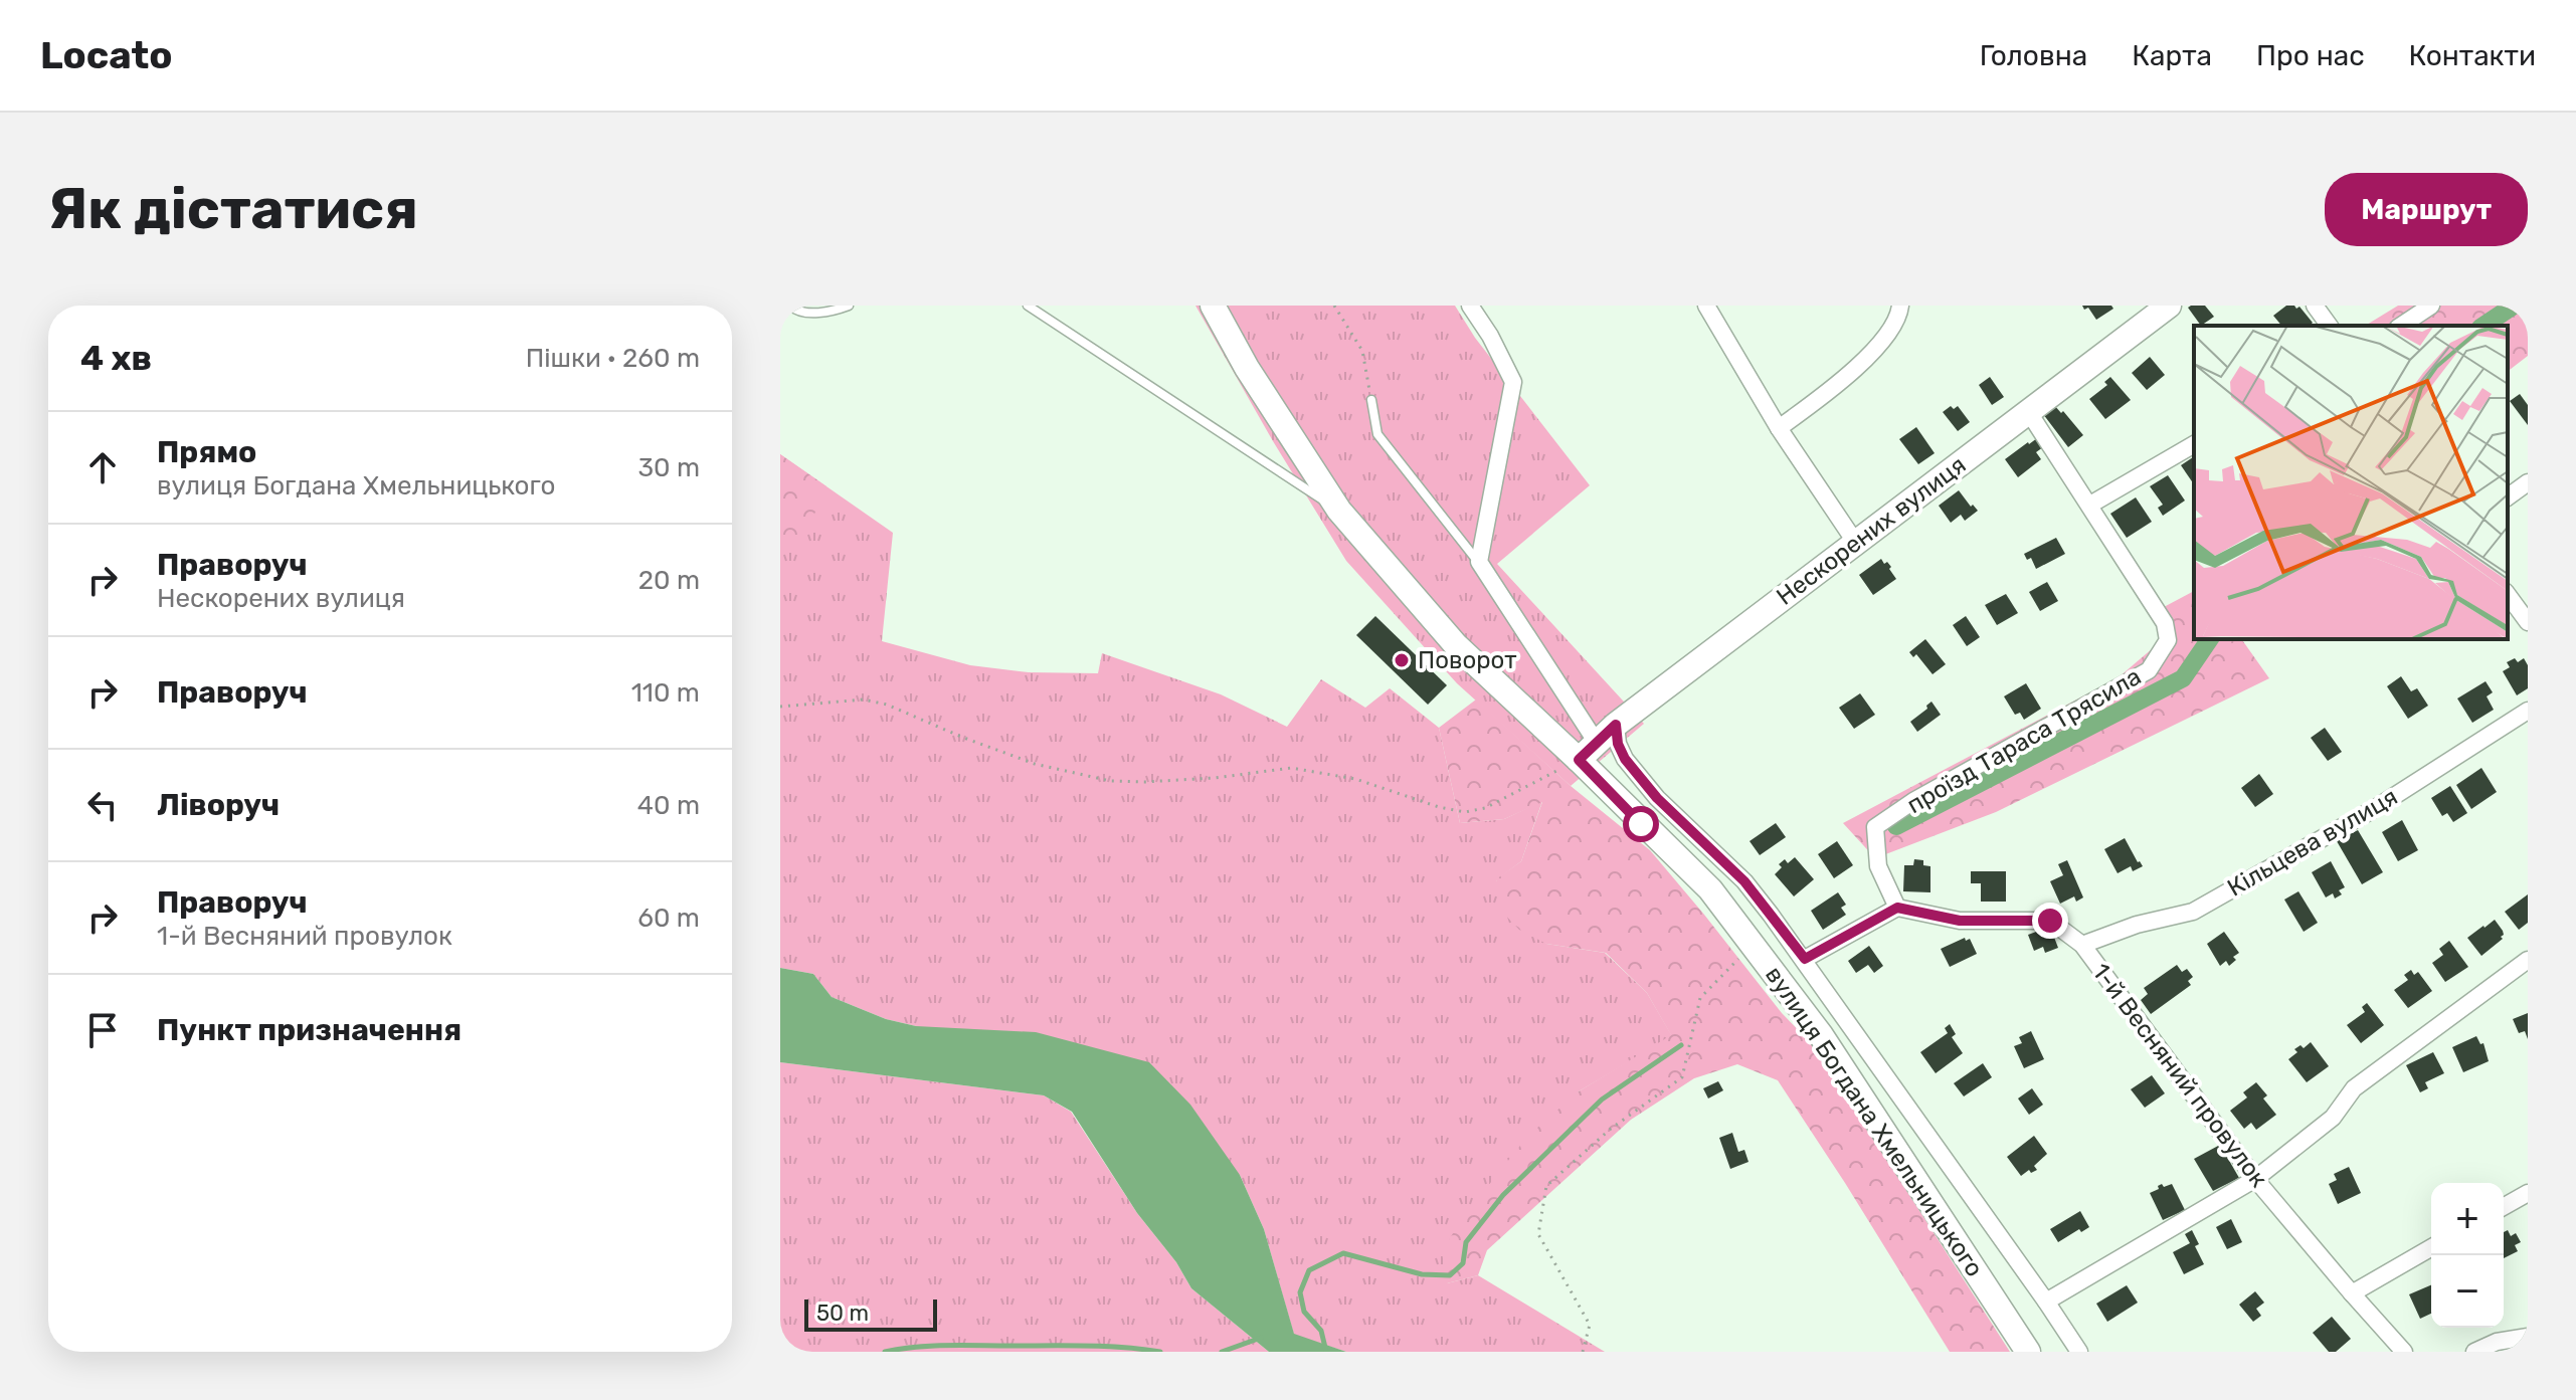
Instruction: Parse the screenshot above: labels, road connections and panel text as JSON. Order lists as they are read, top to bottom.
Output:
{
  "streets": {
    "main road": ["Нескорених вулиця", "вулиця Богдана Хмельницького"],
    "street": ["проїзд Тараса Трясила", "Кільцева вулиця", "1-й Весняний провулок"]
  },
  "crossings": [
    ["Нескорених вулиця", "проїзд Тараса Трясила"],
    ["Нескорених вулиця", "вулиця Богдана Хмельницького"],
    ["проїзд Тараса Трясила", "1-й Весняний провулок"],
    ["Кільцева вулиця", "1-й Весняний провулок"]
  ],
  "places": ["Поворот"],
  "scale_bar": "50 m",
  "page": {
    "header": "Locato",
    "nav": [
      "Головна",
      "Карта",
      "Про нас",
      "Контакти"
    ],
    "buttons": "Маршрут",
    "title": "Як дістатися",
    "heading": ["4 хв", "Пішки · 260 m"],
    "list": [
      ["Прямо", "вулиця Богдана Хмельницького", "30 m"],
      ["Праворуч", "Нескорених вулиця", "20 m"],
      ["Праворуч", "110 m"],
      ["Ліворуч", "40 m"],
      ["Праворуч", "1-й Весняний провулок", "60 m"],
      "Пункт призначення"
    ],
    "map_buttons": ["+", "−"],
    "scale": "50 m"
  }
}
